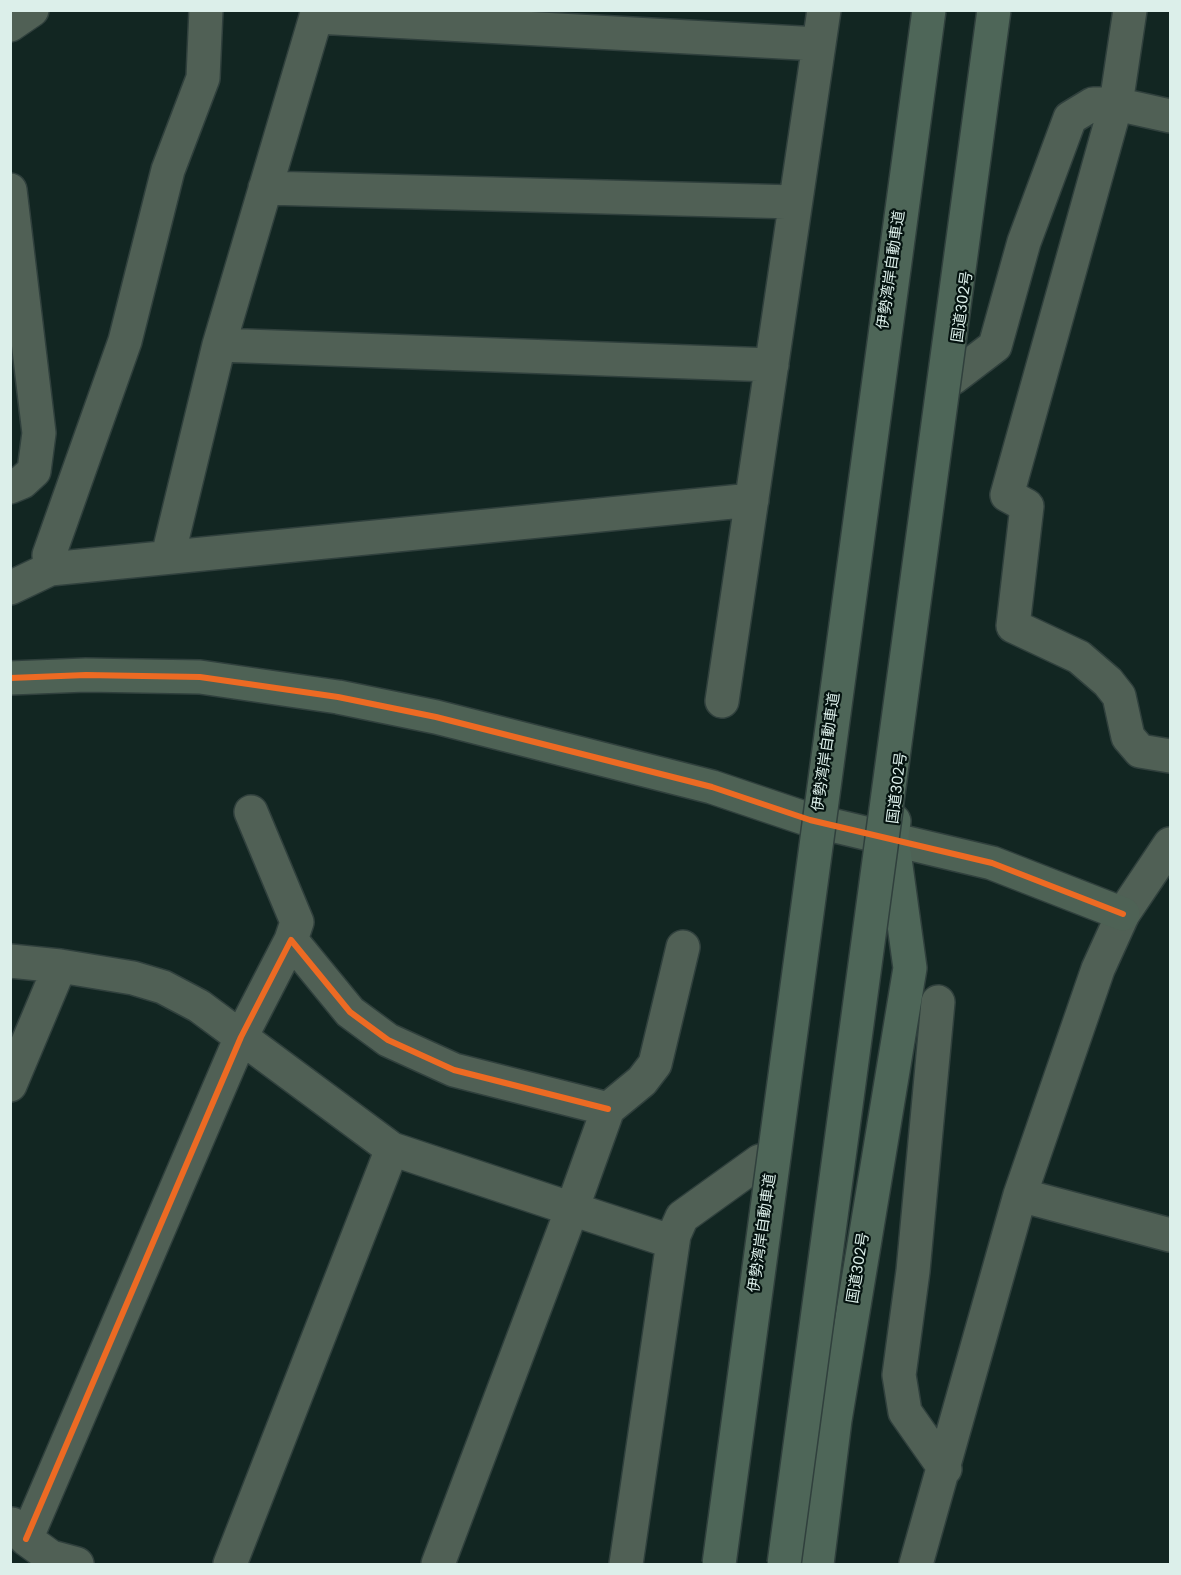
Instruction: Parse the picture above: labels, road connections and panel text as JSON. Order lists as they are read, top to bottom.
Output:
{
  "streets": {
    "highway": ["伊勢湾岸自動車道", "国道302号"]
  }
}
